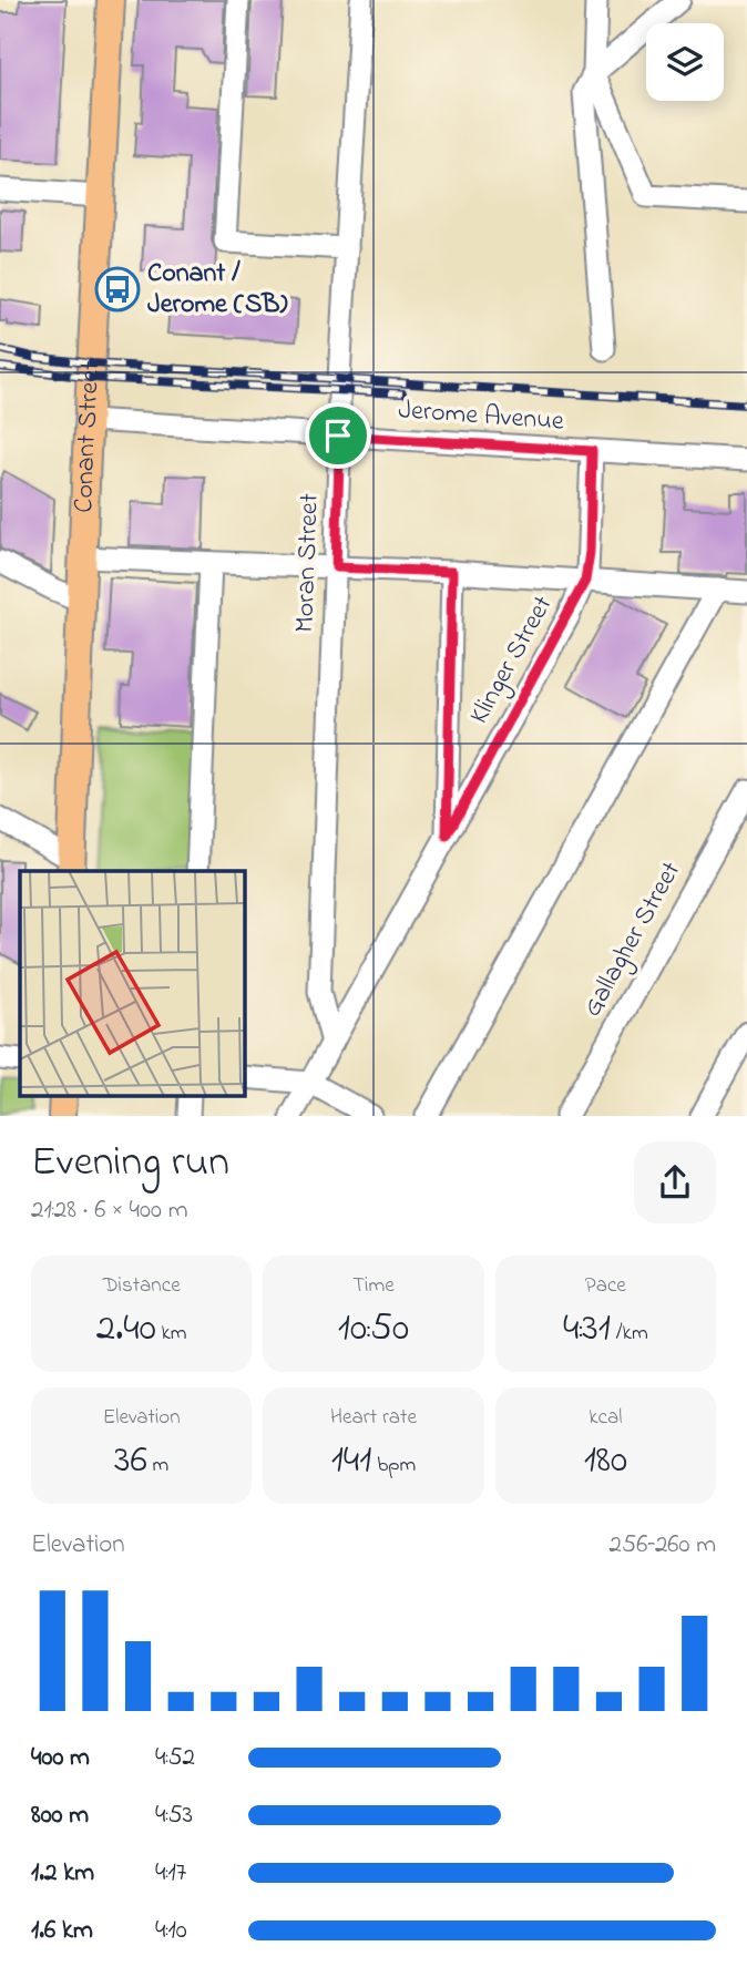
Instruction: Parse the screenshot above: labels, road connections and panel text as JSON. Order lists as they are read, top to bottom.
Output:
{
  "streets": {
    "main road": ["Conant Street"],
    "street": [
      "Jerome Avenue",
      "Moran Street",
      "Klinger Street",
      "Gallagher Street"
    ]
  },
  "crossings": [
    ["Jerome Avenue", "Conant Street"],
    ["Jerome Avenue", "Moran Street"],
    ["Jerome Avenue", "Klinger Street"],
    ["Moran Street", "Klinger Street"]
  ],
  "places": {
    "bus stop": ["Conant / Jerome (SB)"]
  },
  "page": {
    "heading": ["Evening run", "21:28 · 6 × 400 m"],
    "stats": [
      ["Distance", "2.40 km"],
      ["Time", "10:50"],
      ["Pace", "4:31 /km"],
      ["Elevation", "36 m"],
      ["Heart rate", "141 bpm"],
      ["kcal", "180"]
    ],
    "chart": ["Elevation", "256–260 m"],
    "list": [
      {
        "name": "400 m",
        "note": "4:52"
      },
      {
        "name": "800 m",
        "note": "4:53"
      },
      {
        "name": "1.2 km",
        "note": "4:17"
      },
      {
        "name": "1.6 km",
        "note": "4:10"
      }
    ]
  }
}
